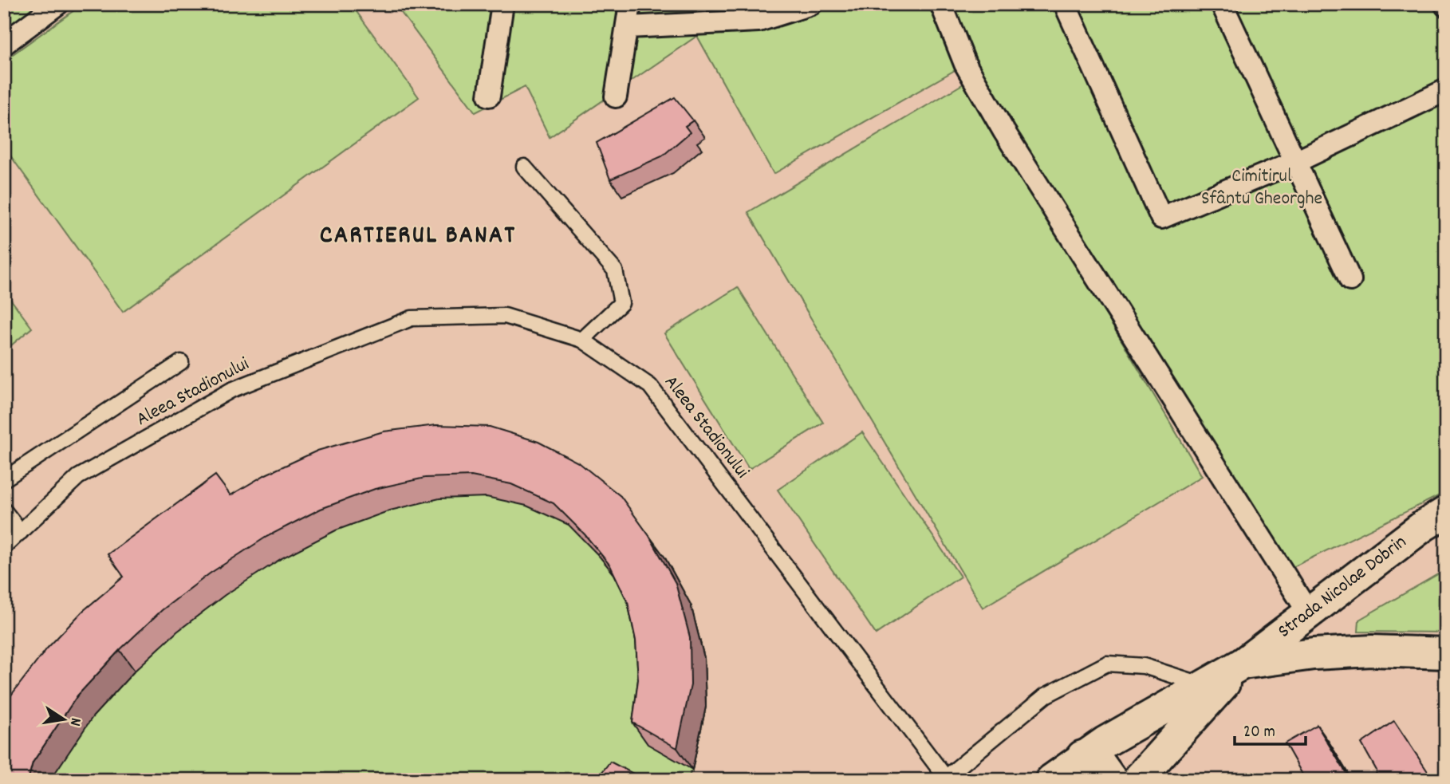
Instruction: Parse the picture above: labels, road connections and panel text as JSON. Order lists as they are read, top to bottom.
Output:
{
  "streets": {
    "main road": ["Strada Nicolae Dobrin"],
    "lane": ["Aleea Stadionului"]
  },
  "districts": ["CARTIERUL BANAT"],
  "parks": ["Cimitirul Sfântu Gheorghe"],
  "scale_bar": "20 m",
  "north": "right"
}
